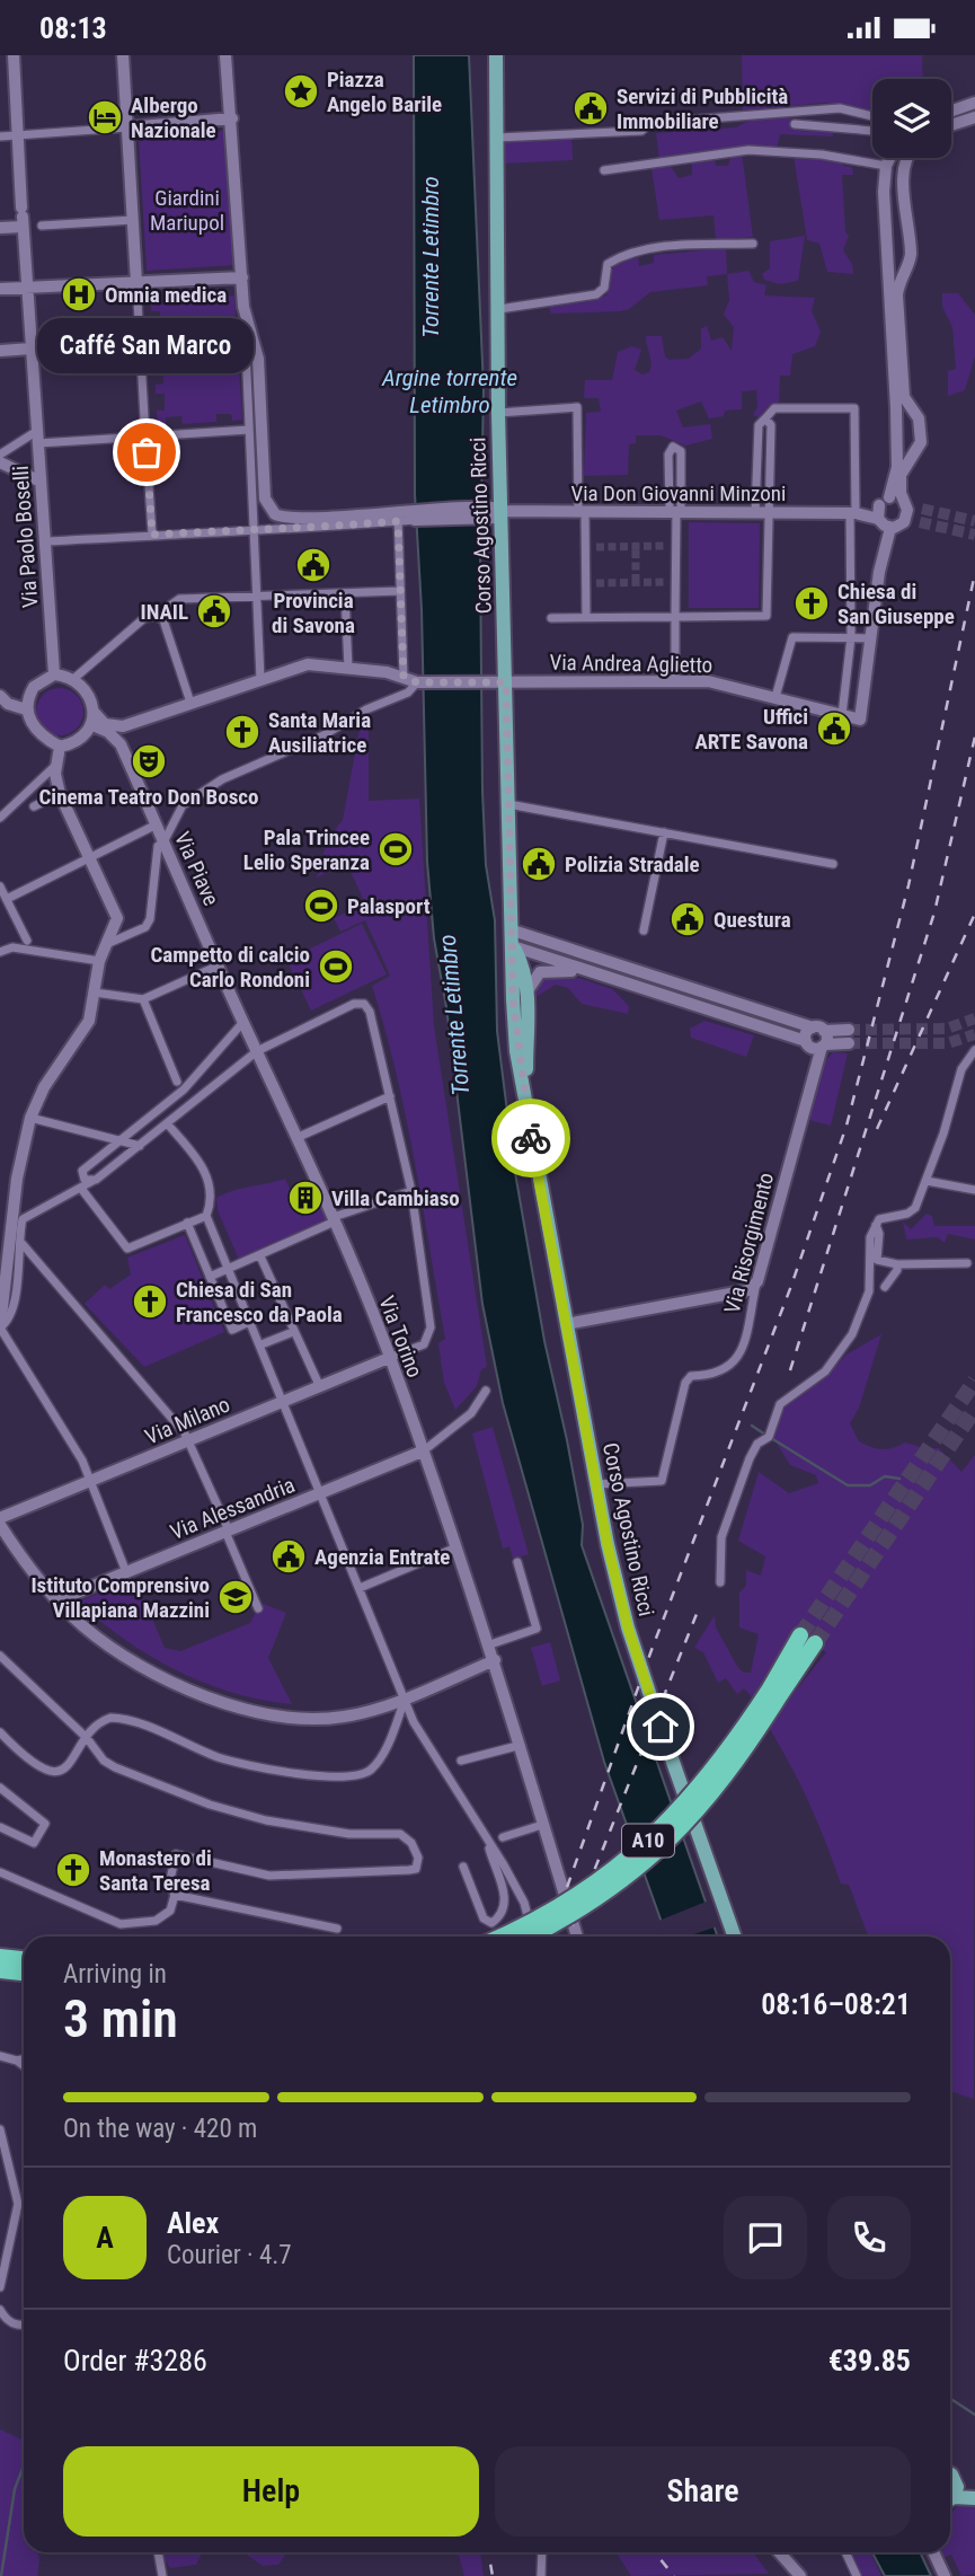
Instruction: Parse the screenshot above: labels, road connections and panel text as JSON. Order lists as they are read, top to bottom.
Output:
{
  "streets": {
    "highway": ["A10"],
    "main road": ["Corso Agostino Ricci"],
    "street": [
      "Via Don Giovanni Minzoni",
      "Via Paolo Boselli",
      "Via Andrea Aglietto",
      "Via Piave",
      "Via Risorgimento",
      "Via Torino",
      "Via Milano",
      "Via Alessandria"
    ]
  },
  "crossings": [
    ["Via Don Giovanni Minzoni", "Corso Agostino Ricci"],
    ["Corso Agostino Ricci", "Via Andrea Aglietto"],
    ["Corso Agostino Ricci", "Via Risorgimento"],
    ["Via Piave", "Via Torino"],
    ["Via Torino", "Via Milano"],
    ["Via Torino", "Via Alessandria"]
  ],
  "water": ["Torrente Letimbro", "Argine torrente Letimbro"],
  "parks": ["Giardini Mariupol"],
  "places": {
    "place": ["Piazza Angelo Barile"],
    "public building": [
      "Servizi di Pubblicità Immobiliare",
      "Provincia di Savona",
      "INAIL",
      "Uffici ARTE Savona",
      "Polizia Stradale",
      "Questura",
      "Agenzia Entrate"
    ],
    "hotel": ["Albergo Nazionale"],
    "hospital": ["Omnia medica"],
    "other": ["Caffé San Marco"],
    "church": [
      "Chiesa di San Giuseppe",
      "Santa Maria Ausiliatrice",
      "Chiesa di San Francesco da Paola",
      "Monastero di Santa Teresa"
    ],
    "theatre": ["Cinema Teatro Don Bosco"],
    "sports": ["Pala Trincee Lelio Speranza", "Palasport", "Campetto di calcio Carlo Rondoni"],
    "building": ["Villa Cambiaso"],
    "school or university": ["Istituto Comprensivo Villapiana Mazzini"]
  },
  "page": {
    "status": "08:13",
    "bubble": "Caffé San Marco",
    "heading": ["3 min", "Arriving in", "08:16–08:21"],
    "panel": [
      "Alex",
      "Courier · 4.7",
      "Order #3286",
      "€39.85"
    ],
    "bar": "On the way · 420 m",
    "round": "A",
    "buttons": ["Help", "Share"]
  }
}
